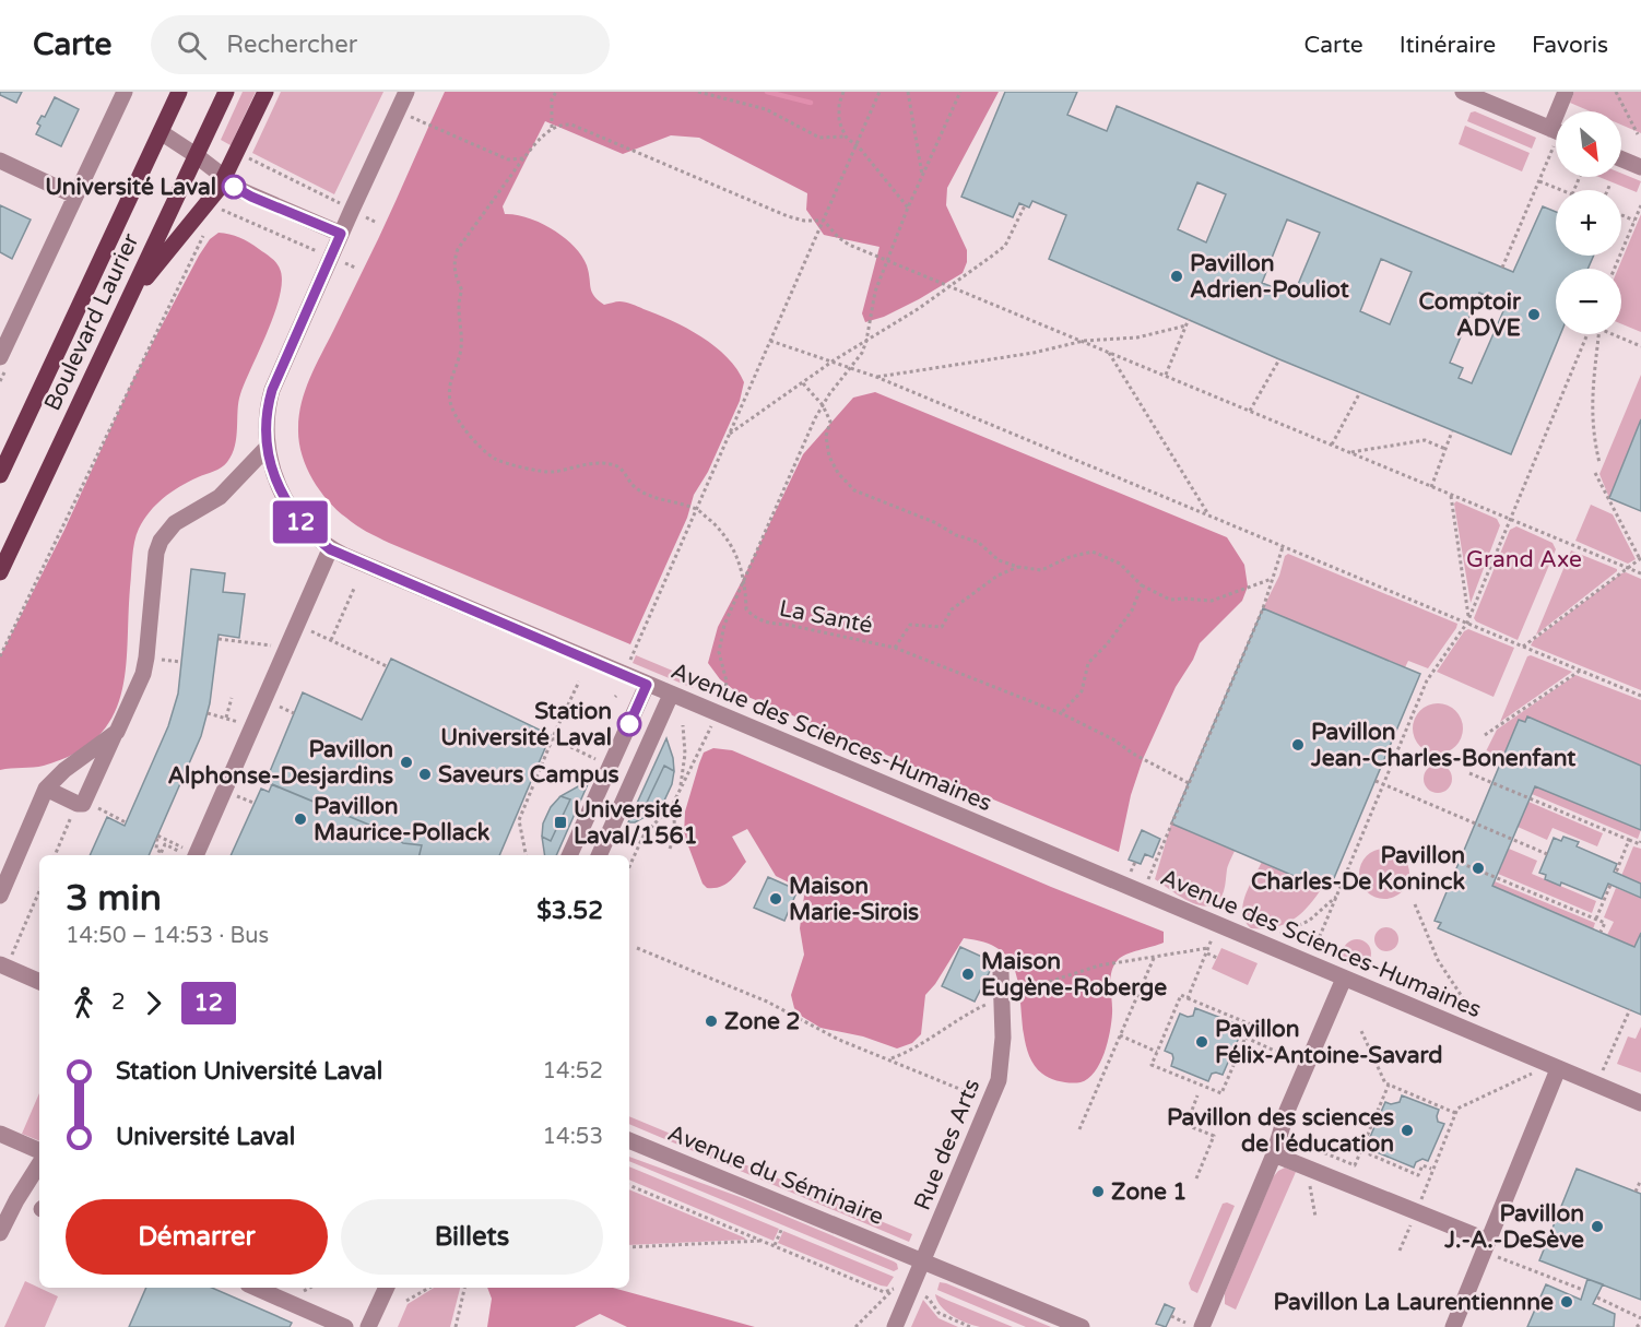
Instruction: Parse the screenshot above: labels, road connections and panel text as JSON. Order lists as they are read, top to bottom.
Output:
{
  "streets": {
    "main road": ["Boulevard Laurier"],
    "street": ["Avenue des Sciences-Humaines", "Rue des Arts", "Avenue du Séminaire"],
    "path": ["La Santé"]
  },
  "crossings": [
    ["Rue des Arts", "Avenue du Séminaire"]
  ],
  "parks": ["Grand Axe"],
  "places": {
    "other": [
      "Université Laval",
      "Pavillon Adrien-Pouliot",
      "Comptoir ADVE",
      "Station Université Laval",
      "Pavillon Jean-Charles-Bonenfant",
      "Pavillon Alphonse-Desjardins",
      "Saveurs Campus",
      "Pavillon Maurice-Pollack",
      "Pavillon Charles-De Koninck",
      "Maison Marie-Sirois",
      "Maison Eugène-Roberge",
      "Zone 2",
      "Pavillon Félix-Antoine-Savard",
      "Pavillon des sciences de l'éducation",
      "Zone 1",
      "Pavillon J.-A.-DeSève",
      "Pavillon La Laurentiennne"
    ],
    "transit": ["Université Laval/1561"]
  },
  "lines": ["bus line 12"],
  "north": "bottom right",
  "page": {
    "header": "Carte",
    "search": "Rechercher",
    "nav": ["Carte", "Itinéraire", "Favoris"],
    "on_map": "12",
    "map_buttons": ["+", "−"],
    "heading": ["3 min", "14:50 – 14:53 · Bus", "$3.52"],
    "legs": ["2", "12"],
    "list": [
      {
        "name": "Station Université Laval",
        "value": "14:52"
      },
      {
        "name": "Université Laval",
        "value": "14:53"
      }
    ],
    "buttons": ["Démarrer", "Billets"]
  }
}
